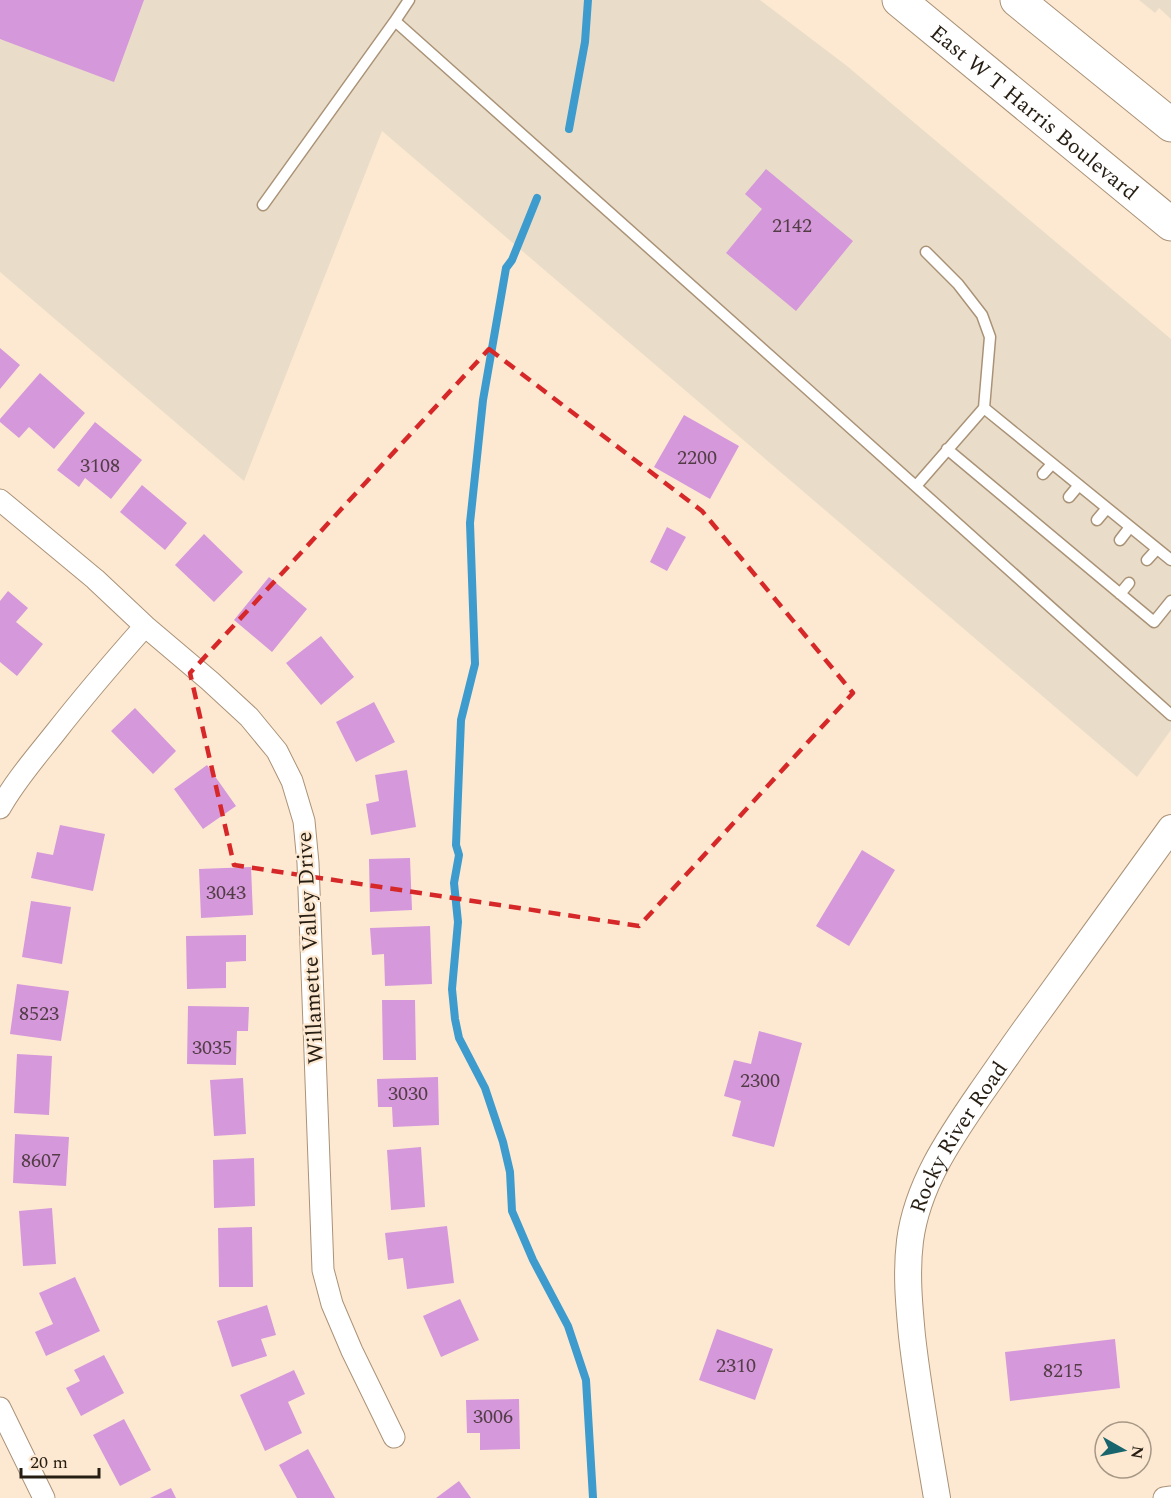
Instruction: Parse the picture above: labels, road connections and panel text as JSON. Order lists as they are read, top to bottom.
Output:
{
  "streets": {
    "main road": ["East W T Harris Boulevard"],
    "street": ["Willamette Valley Drive", "Rocky River Road"]
  },
  "house_numbers": [
    "2142",
    "2200",
    "3108",
    "3043",
    "8523",
    "3035",
    "2300",
    "3030",
    "8607",
    "2310",
    "8215",
    "3006"
  ],
  "scale_bar": "20 m",
  "north": "right"
}
